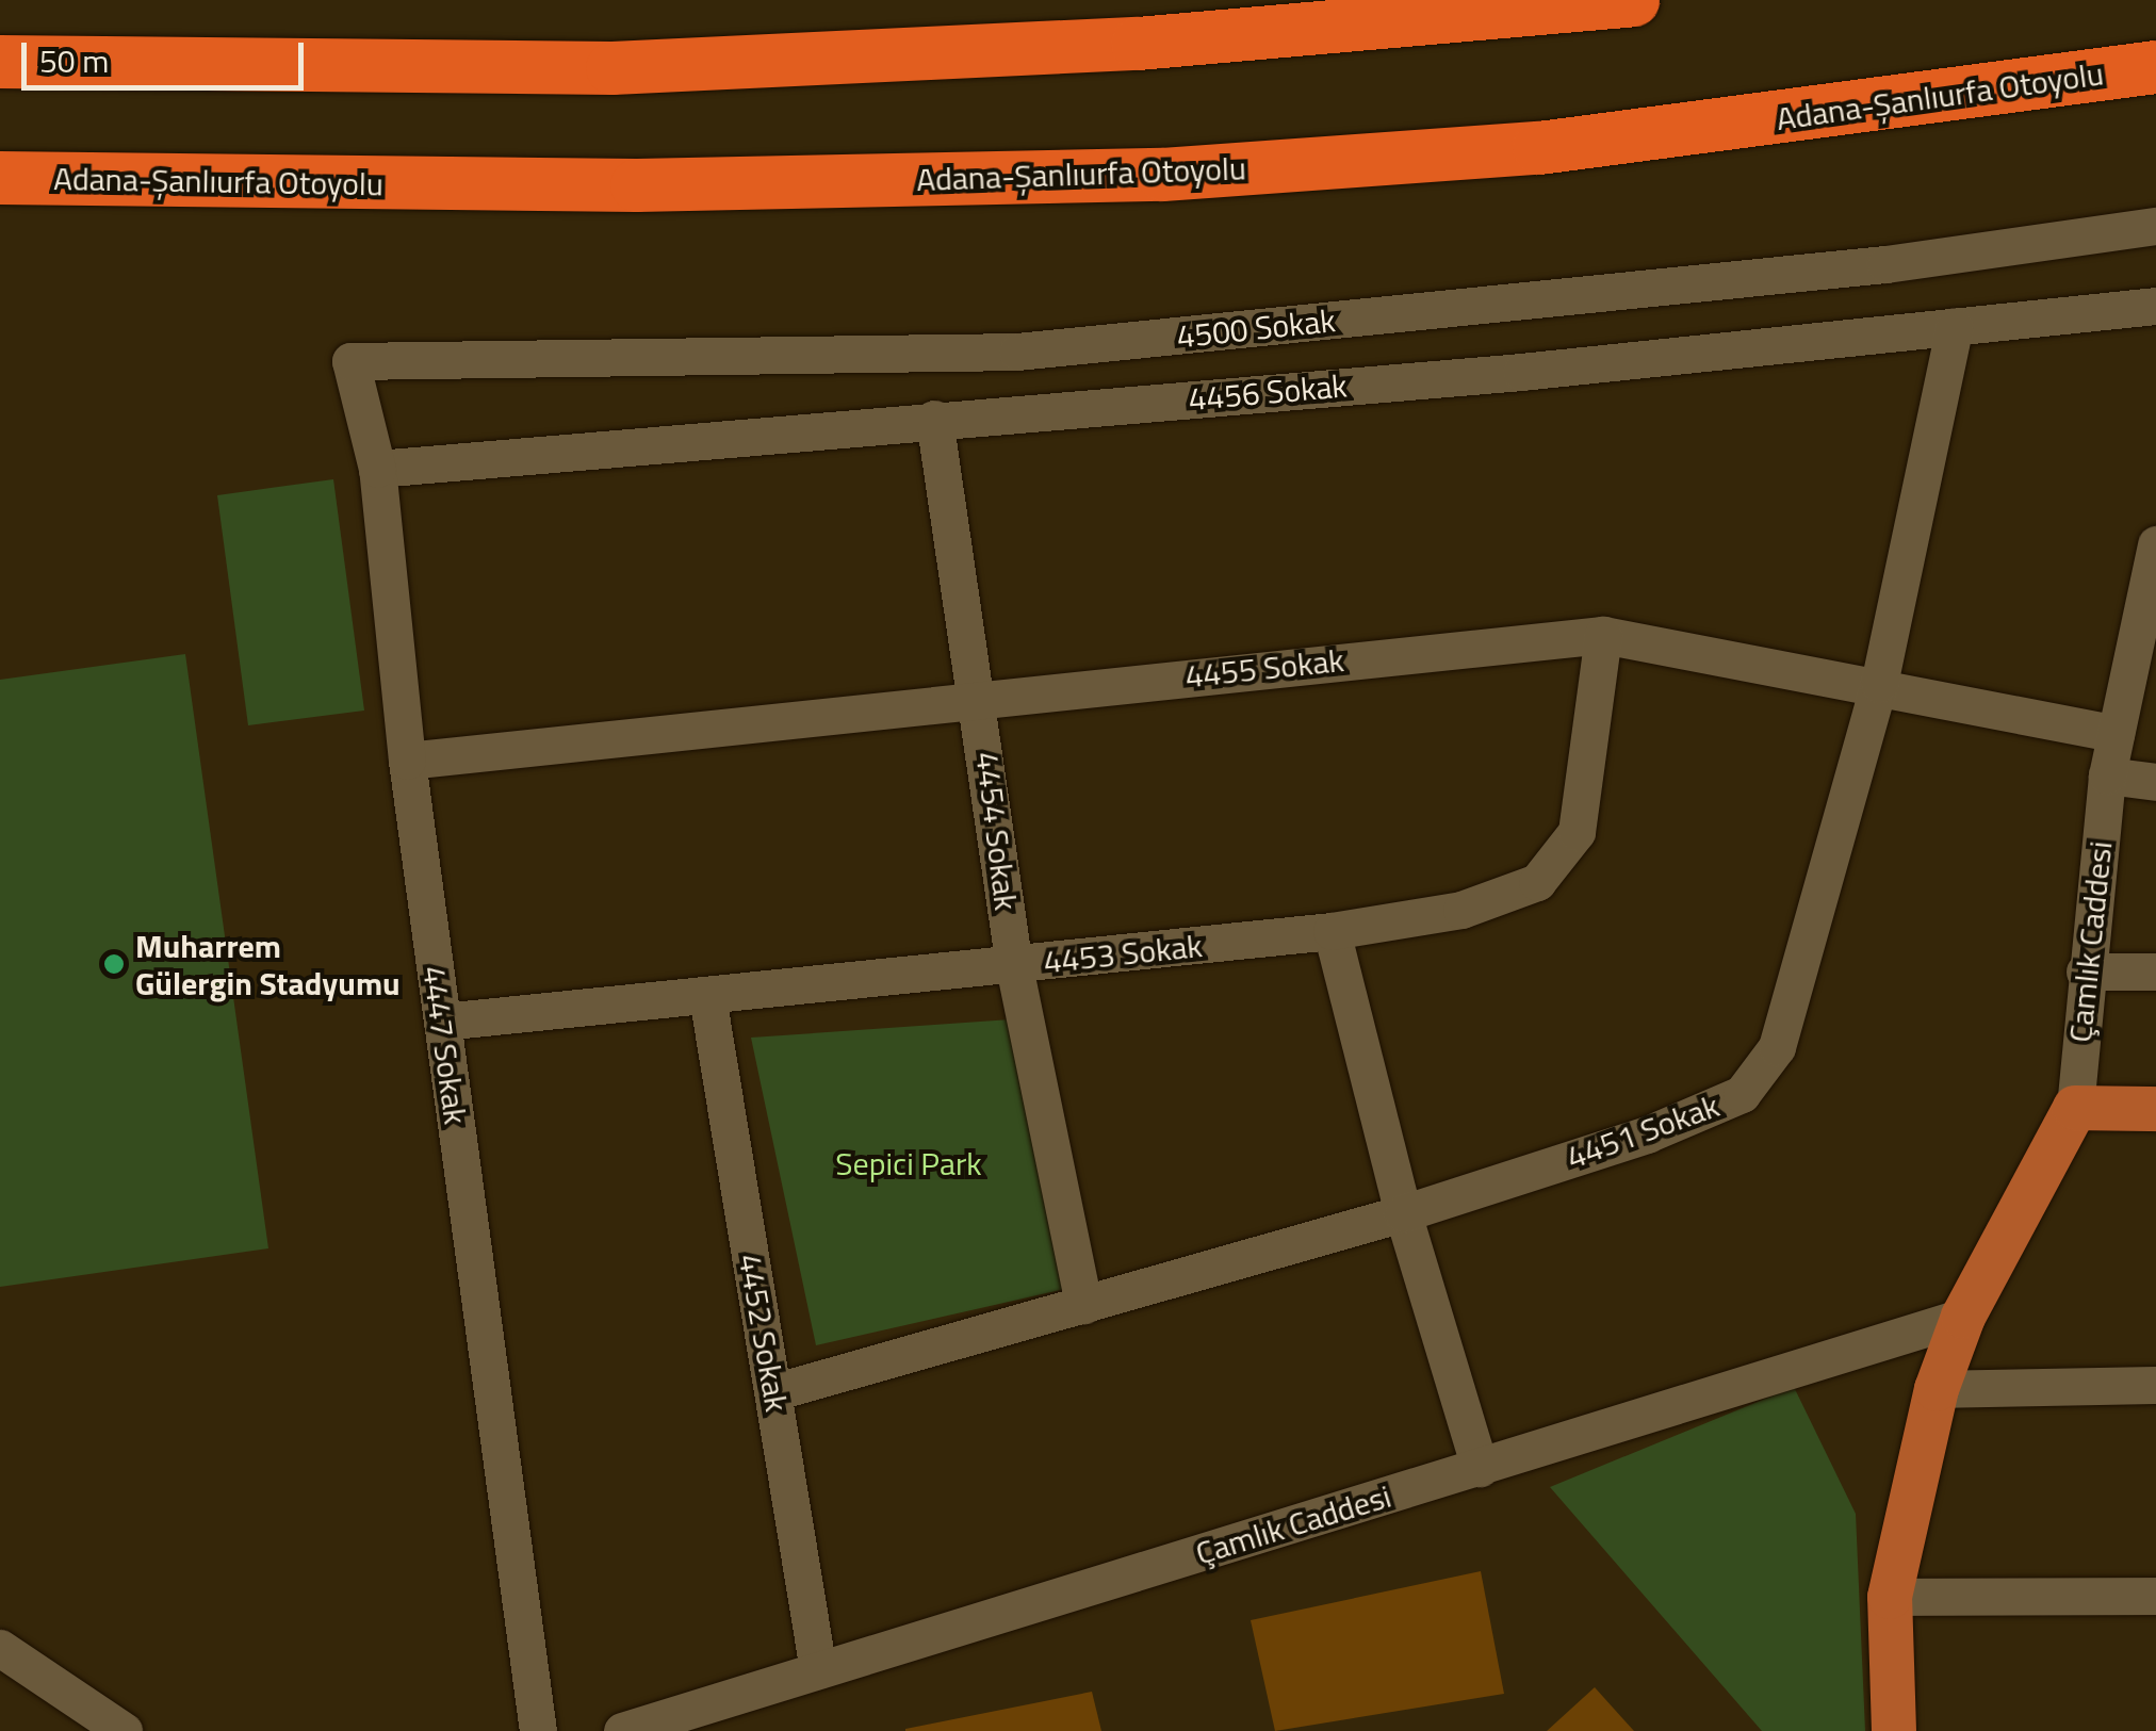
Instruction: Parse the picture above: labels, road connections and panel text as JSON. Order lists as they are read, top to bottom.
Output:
{
  "streets": {
    "highway": ["Adana-Şanlıurfa Otoyolu"],
    "main road": ["Çamlık Caddesi"],
    "street": [
      "4500 Sokak",
      "4456 Sokak",
      "4455 Sokak",
      "4454 Sokak",
      "4453 Sokak",
      "4447 Sokak",
      "4451 Sokak",
      "4452 Sokak"
    ]
  },
  "crossings": [
    ["4500 Sokak", "4447 Sokak"],
    ["4456 Sokak", "4454 Sokak"],
    ["4456 Sokak", "4447 Sokak"],
    ["4456 Sokak", "4451 Sokak"],
    ["4455 Sokak", "4454 Sokak"],
    ["4455 Sokak", "Çamlık Caddesi"],
    ["4455 Sokak", "4453 Sokak"],
    ["4455 Sokak", "4447 Sokak"],
    ["4455 Sokak", "4451 Sokak"],
    ["4454 Sokak", "4453 Sokak"],
    ["4454 Sokak", "4451 Sokak"],
    ["Çamlık Caddesi", "4452 Sokak"],
    ["4453 Sokak", "4447 Sokak"],
    ["4453 Sokak", "4452 Sokak"],
    ["4451 Sokak", "4452 Sokak"]
  ],
  "parks": ["Sepici Park"],
  "places": ["Muharrem Gülergin Stadyumu"],
  "scale_bar": "50 m"
}
